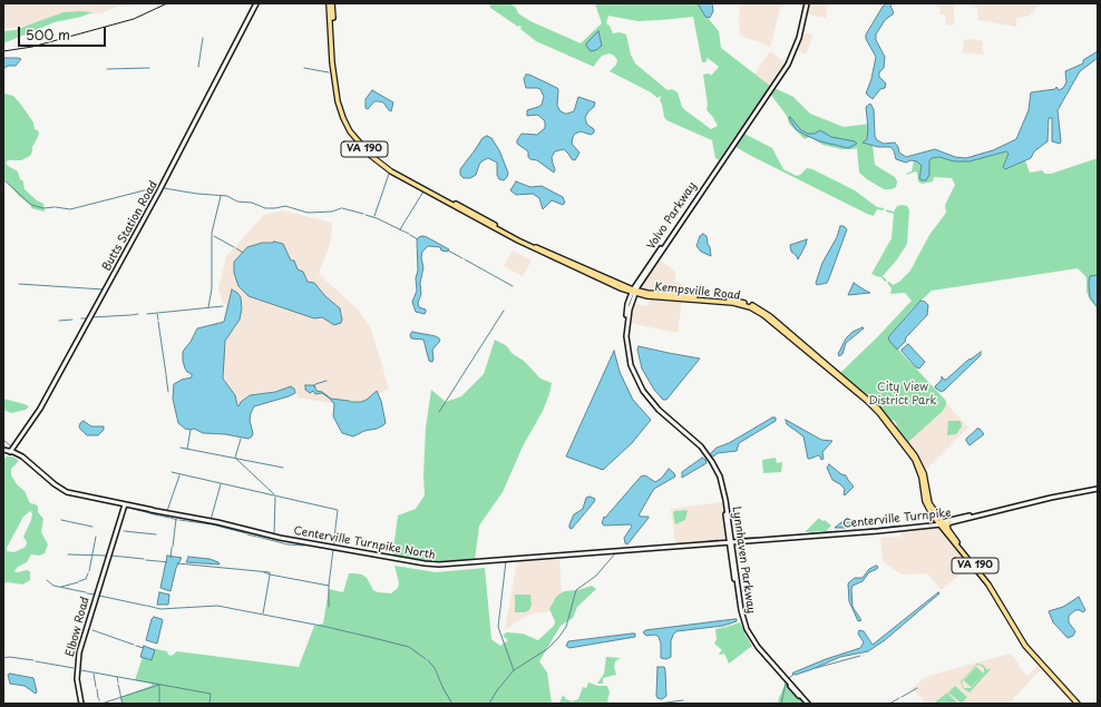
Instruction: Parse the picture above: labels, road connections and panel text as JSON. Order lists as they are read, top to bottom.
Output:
{
  "streets": {
    "main road": [
      "VA 190",
      "Volvo Parkway",
      "Butts Station Road",
      "Kempsville Road",
      "Centerville Turnpike",
      "Centerville Turnpike North",
      "Lynnhaven Parkway",
      "Elbow Road"
    ]
  },
  "crossings": [
    ["Volvo Parkway", "Kempsville Road"],
    ["Volvo Parkway", "Lynnhaven Parkway"],
    ["Butts Station Road", "Centerville Turnpike North"],
    ["Kempsville Road", "Centerville Turnpike"],
    ["Centerville Turnpike", "Centerville Turnpike North"],
    ["Centerville Turnpike", "Lynnhaven Parkway"],
    ["Centerville Turnpike North", "Elbow Road"]
  ],
  "parks": ["City View District Park"],
  "scale_bar": "500 m"
}
